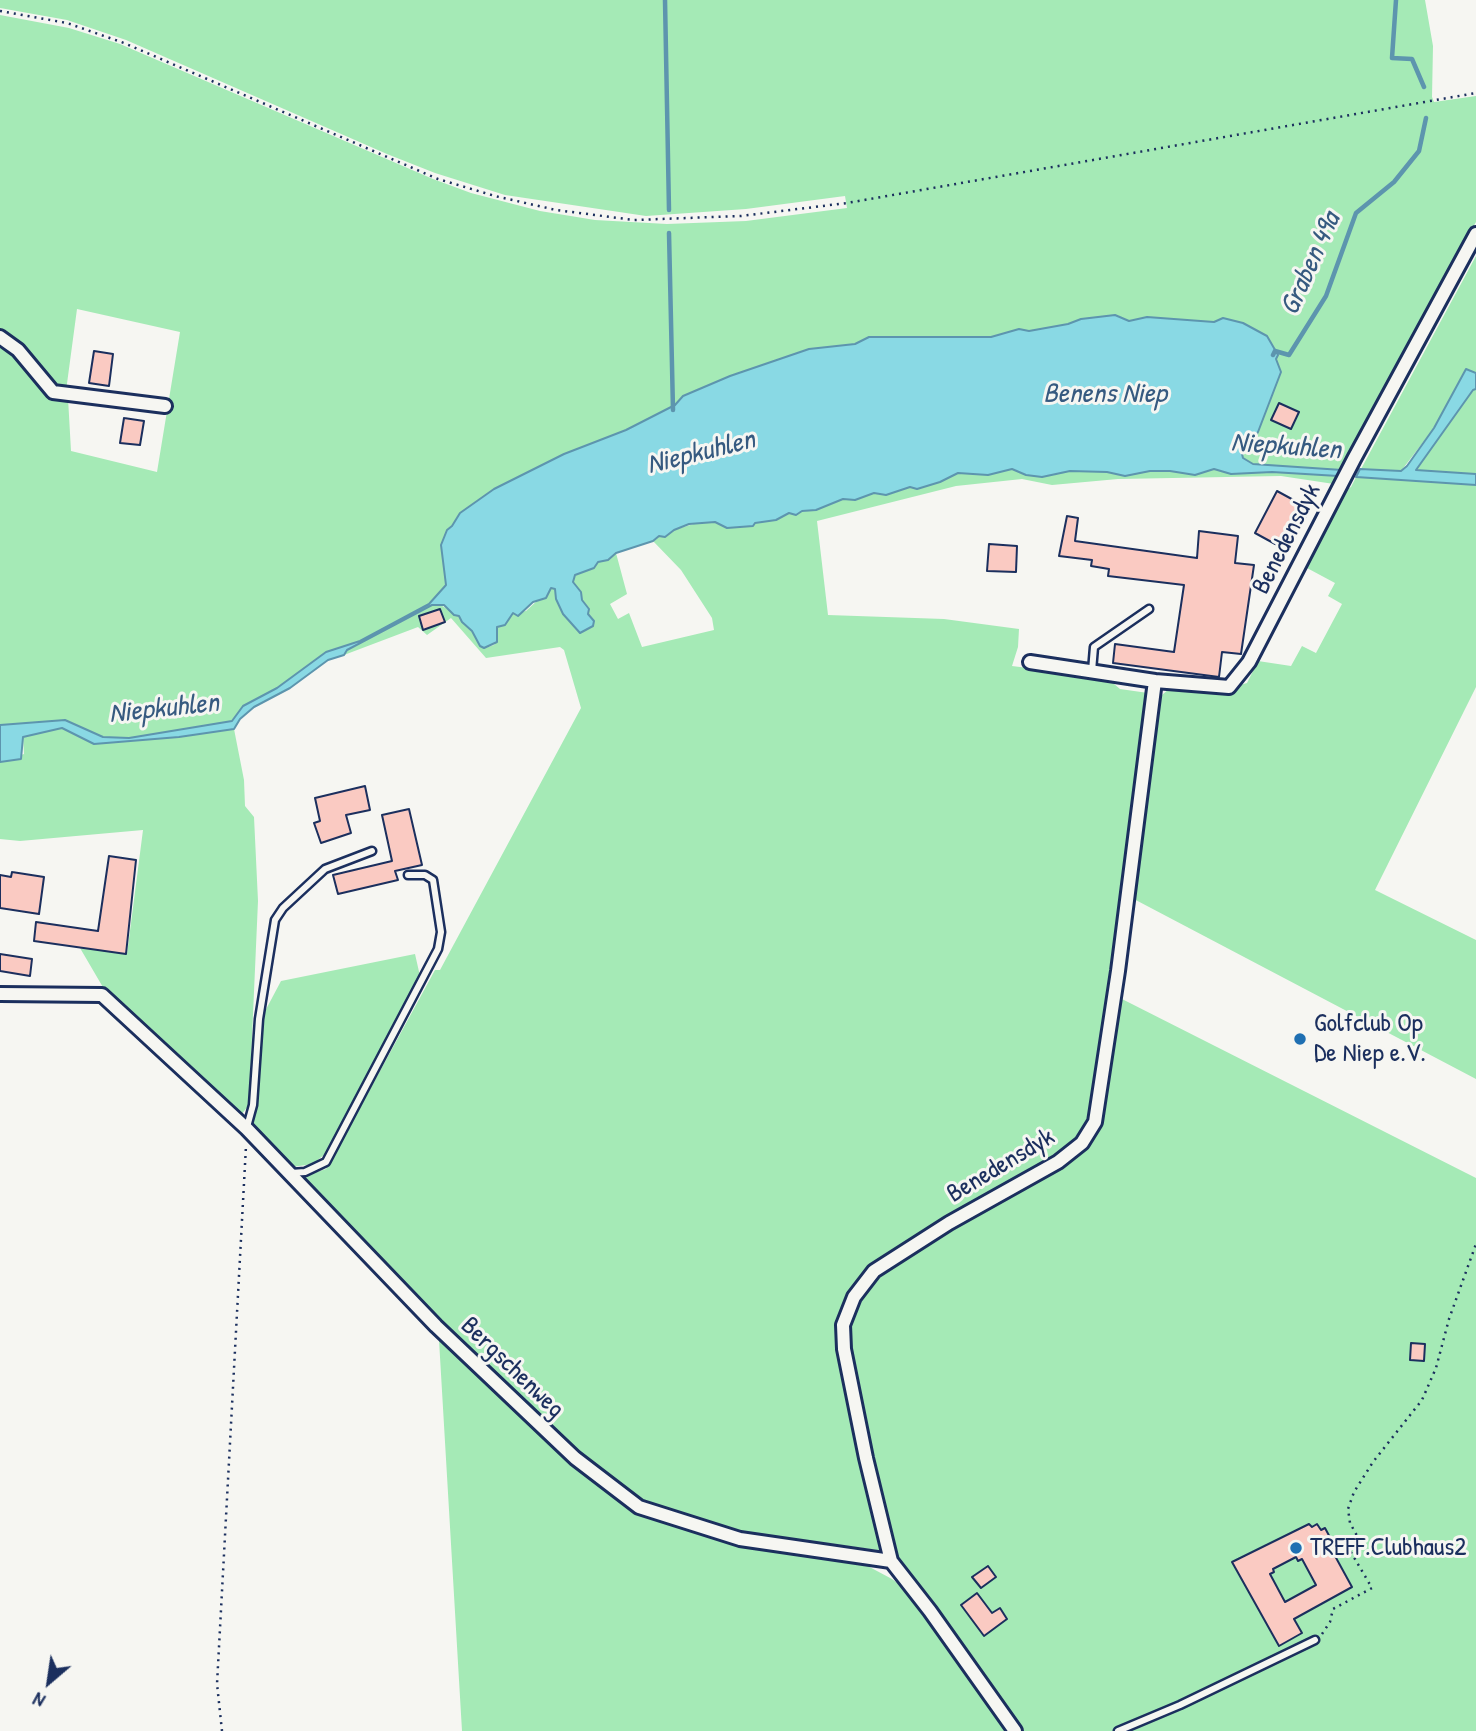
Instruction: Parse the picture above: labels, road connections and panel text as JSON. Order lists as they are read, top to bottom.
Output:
{
  "streets": {
    "street": ["Benedensdyk", "Bergschenweg"]
  },
  "crossings": [
    ["Benedensdyk", "Bergschenweg"]
  ],
  "water": ["Graben 49a", "Benens Niep", "Niepkuhlen"],
  "places": ["Golfclub Op De Niep e.V.", "TREFF.Clubhaus2"],
  "north": "bottom left"
}
